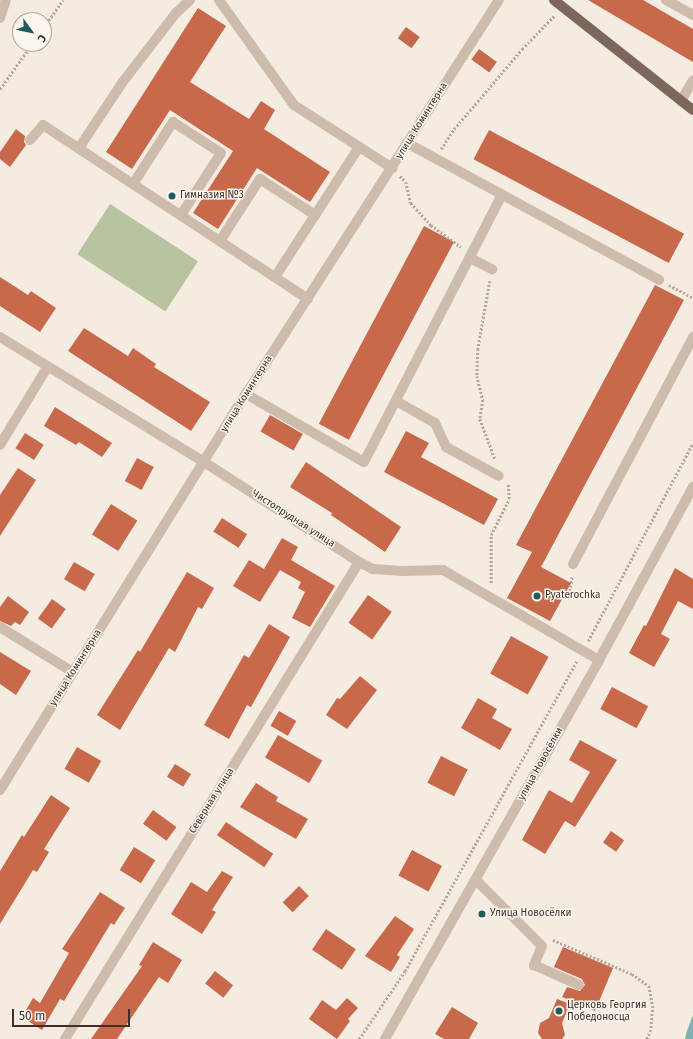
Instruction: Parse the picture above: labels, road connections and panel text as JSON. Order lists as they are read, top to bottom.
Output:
{
  "streets": {
    "street": [
      "улица Коминтерна",
      "Чистопрудная улица",
      "улица Новосёлки",
      "Северная улица"
    ]
  },
  "crossings": [
    ["улица Коминтерна", "Чистопрудная улица"],
    ["Чистопрудная улица", "улица Новосёлки"],
    ["Чистопрудная улица", "Северная улица"]
  ],
  "places": [
    "Гимназия №3",
    "Pyaterochka",
    "Улица Новосёлки",
    "Церковь Георгия Победоносца"
  ],
  "scale_bar": "50 m",
  "north": "bottom right"
}
